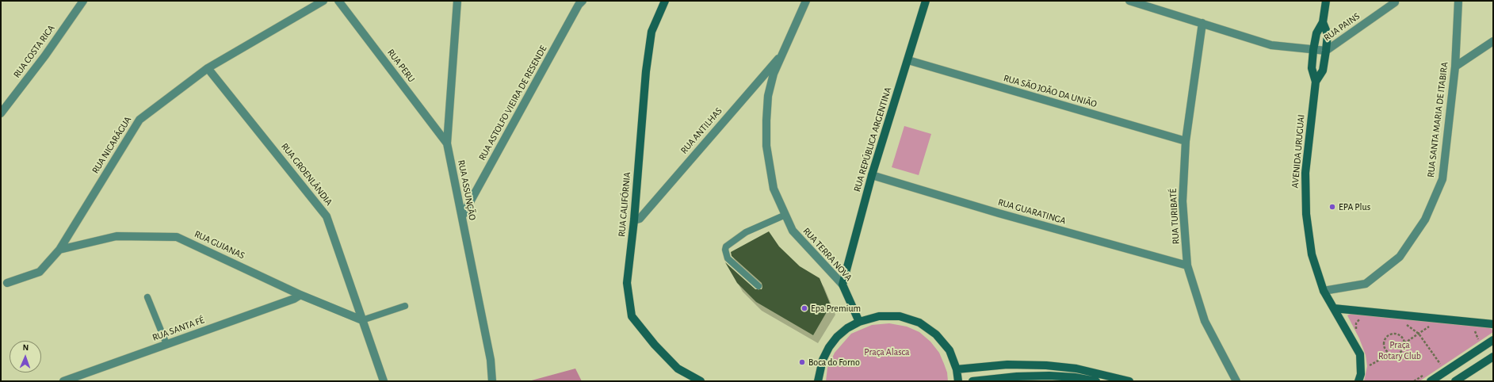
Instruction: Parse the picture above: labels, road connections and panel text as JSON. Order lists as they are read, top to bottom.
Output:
{
  "streets": {
    "street": [
      "RUA PAINS",
      "RUA COSTA RICA",
      "RUA PERU",
      "RUA SÃO JOÃO DA UNIÃO",
      "RUA ASTOLFO VIEIRA DE RESENDE",
      "RUA SANTA MARIA DE ITABIRA",
      "RUA ANTILHAS",
      "RUA REPÚBLICA ARGENTINA",
      "RUA NICARÁGUA",
      "AVENIDA URUGUAI",
      "RUA GROENLÂNDIA",
      "RUA ASSUNÇÃO",
      "RUA CALIFÓRNIA",
      "RUA GUARATINGA",
      "RUA TURIBATÉ",
      "RUA GUIANAS",
      "RUA TERRA NOVA",
      "RUA SANTA FÉ"
    ]
  },
  "crossings": [
    ["RUA PAINS", "AVENIDA URUGUAI"],
    ["RUA PAINS", "RUA TURIBATÉ"],
    ["RUA PERU", "RUA ASSUNÇÃO"],
    ["RUA SÃO JOÃO DA UNIÃO", "RUA REPÚBLICA ARGENTINA"],
    ["RUA SÃO JOÃO DA UNIÃO", "RUA TURIBATÉ"],
    ["RUA ASTOLFO VIEIRA DE RESENDE", "RUA ASSUNÇÃO"],
    ["RUA SANTA MARIA DE ITABIRA", "AVENIDA URUGUAI"],
    ["RUA ANTILHAS", "RUA CALIFÓRNIA"],
    ["RUA ANTILHAS", "RUA TERRA NOVA"],
    ["RUA REPÚBLICA ARGENTINA", "RUA GUARATINGA"],
    ["RUA REPÚBLICA ARGENTINA", "RUA TERRA NOVA"],
    ["RUA NICARÁGUA", "RUA GROENLÂNDIA"],
    ["RUA NICARÁGUA", "RUA GUIANAS"],
    ["RUA GROENLÂNDIA", "RUA GUIANAS"],
    ["RUA GUARATINGA", "RUA TURIBATÉ"],
    ["RUA GUIANAS", "RUA SANTA FÉ"]
  ],
  "parks": ["Praça Rotary Club", "Praça Alasca"],
  "places": ["EPA Plus", "Epa Premium", "Boca do Forno"],
  "north": "top"
}
